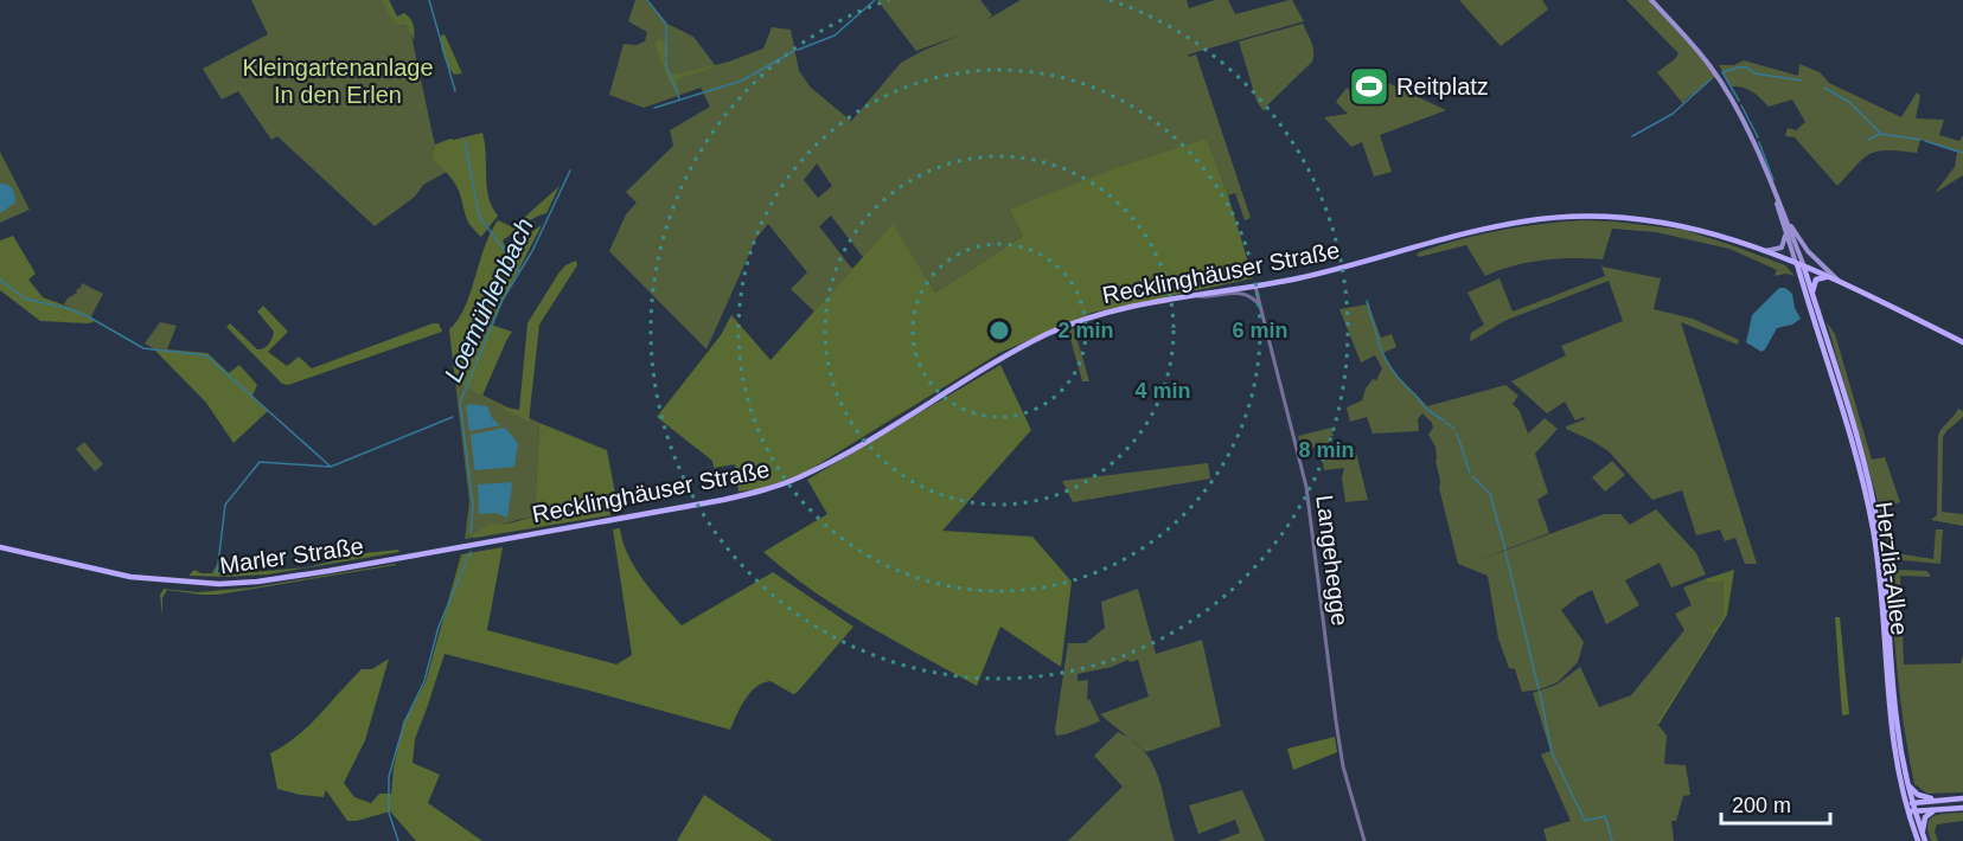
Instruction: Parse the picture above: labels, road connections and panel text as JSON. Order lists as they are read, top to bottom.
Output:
{
  "streets": {
    "main road": ["Recklinghäuser Straße", "Marler Straße", "Herzlia-Allee"],
    "street": ["Langehegge"]
  },
  "crossings": [
    ["Recklinghäuser Straße", "Marler Straße"],
    ["Recklinghäuser Straße", "Langehegge"],
    ["Recklinghäuser Straße", "Herzlia-Allee"]
  ],
  "water": ["Loemühlenbach"],
  "parks": ["Kleingartenanlage In den Erlen"],
  "places": {
    "sports": ["Reitplatz"]
  },
  "scale_bar": "200 m",
  "rings": [
    "2 min",
    "6 min",
    "4 min",
    "8 min"
  ]
}
